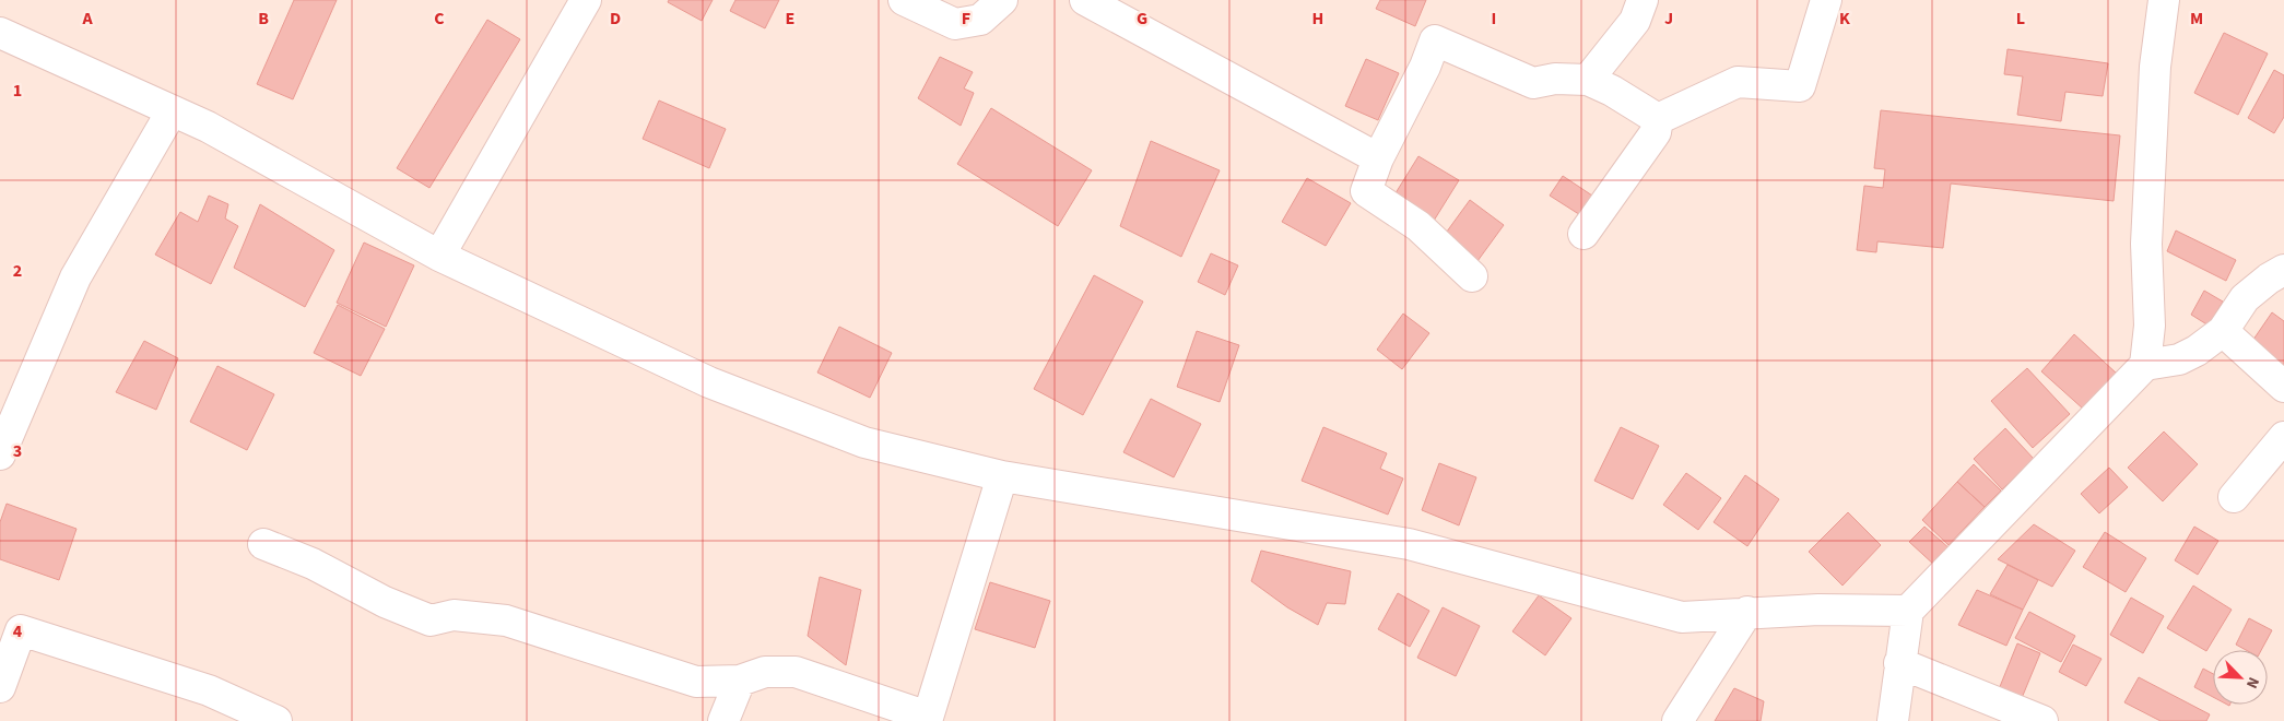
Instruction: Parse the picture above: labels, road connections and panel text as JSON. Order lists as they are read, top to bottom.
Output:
{
  "north": "bottom right",
  "grid": {
    "columns": [
      "A",
      "B",
      "C",
      "D",
      "E",
      "F",
      "G",
      "H",
      "I",
      "J",
      "K",
      "L",
      "M"
    ],
    "rows": [
      "1",
      "2",
      "3",
      "4"
    ]
  }
}
